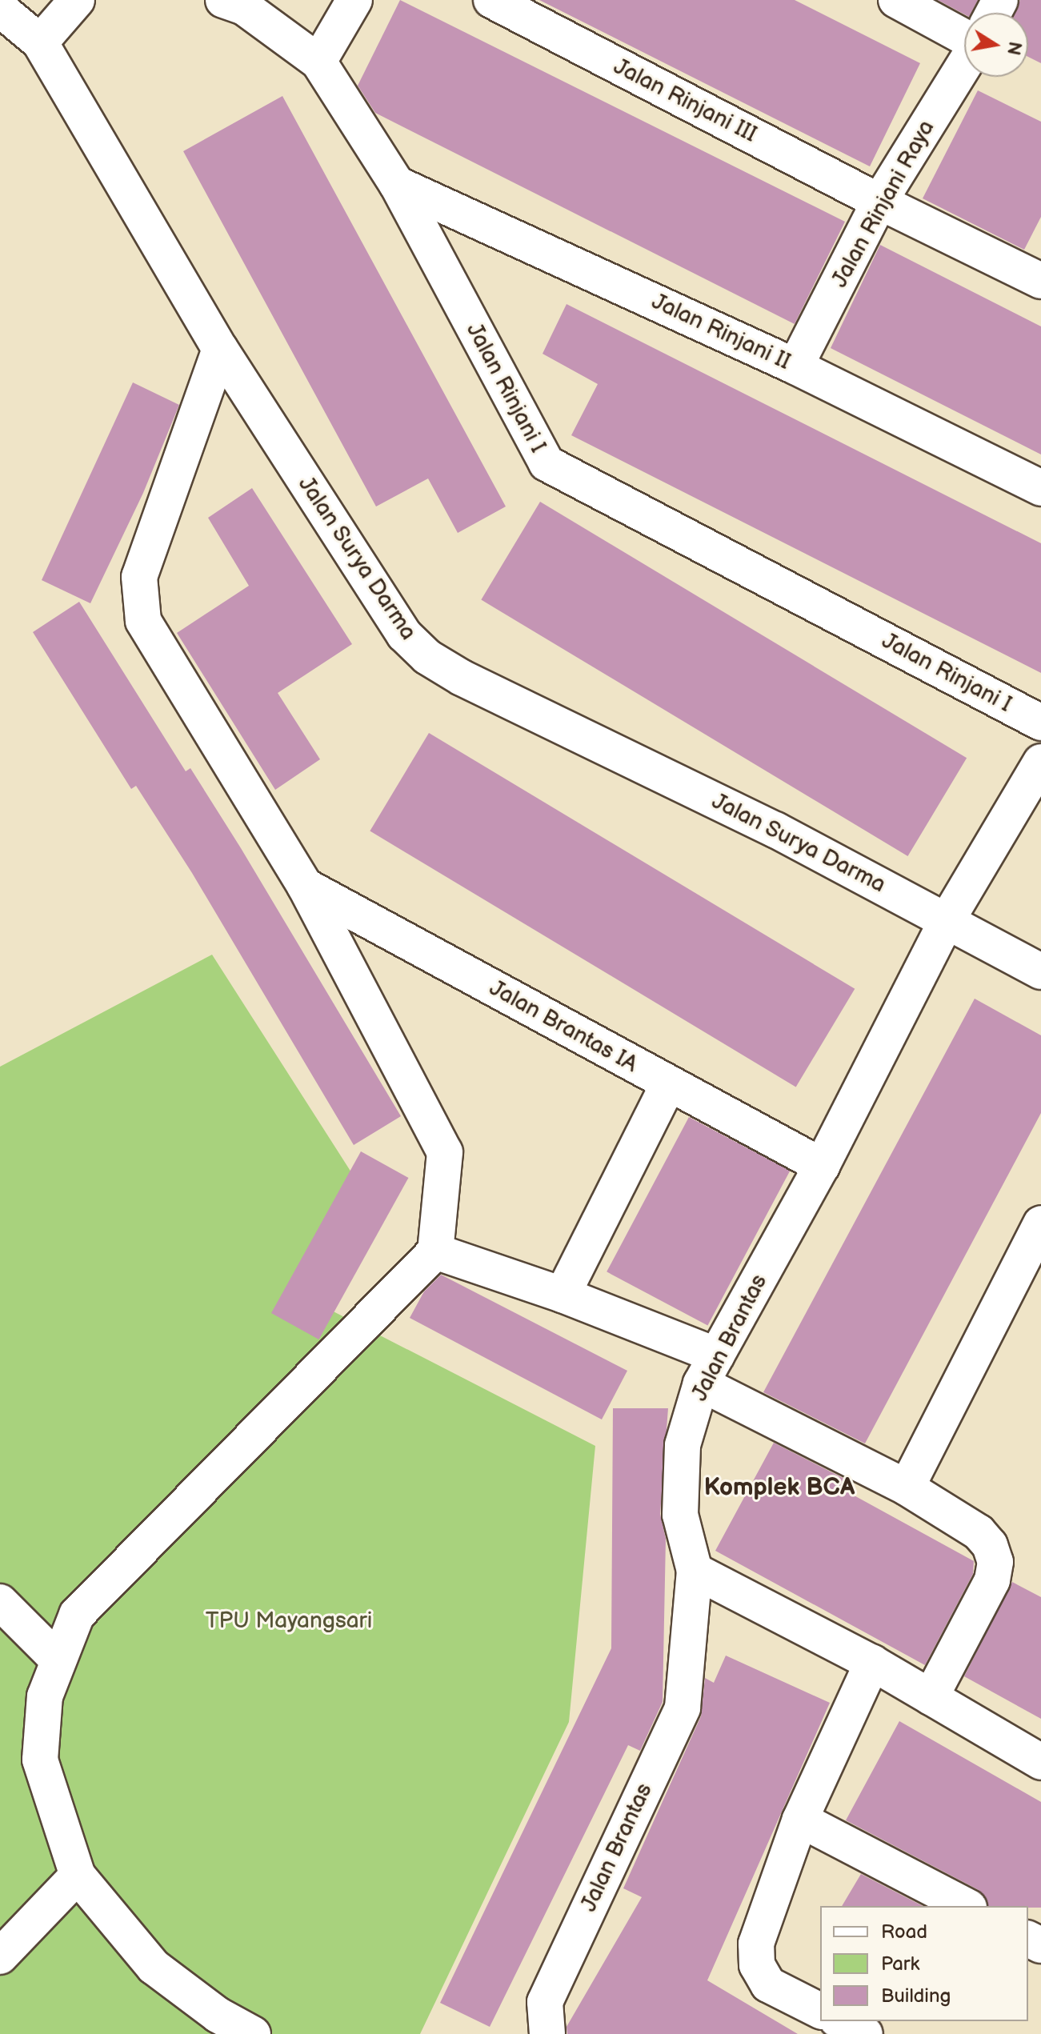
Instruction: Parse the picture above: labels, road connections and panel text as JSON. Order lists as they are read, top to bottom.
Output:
{
  "streets": {
    "street": [
      "Jalan Rinjani III",
      "Jalan Rinjani Raya",
      "Jalan Rinjani II",
      "Jalan Rinjani I",
      "Jalan Surya Darma",
      "Jalan Brantas IA",
      "Jalan Brantas"
    ]
  },
  "crossings": [
    ["Jalan Rinjani III", "Jalan Rinjani Raya"],
    ["Jalan Rinjani Raya", "Jalan Rinjani II"],
    ["Jalan Rinjani II", "Jalan Rinjani I"],
    ["Jalan Surya Darma", "Jalan Brantas"],
    ["Jalan Brantas IA", "Jalan Brantas"]
  ],
  "districts": ["Komplek BCA"],
  "parks": ["TPU Mayangsari"],
  "legend": ["Road", "Park", "Building"],
  "north": "right"
}
